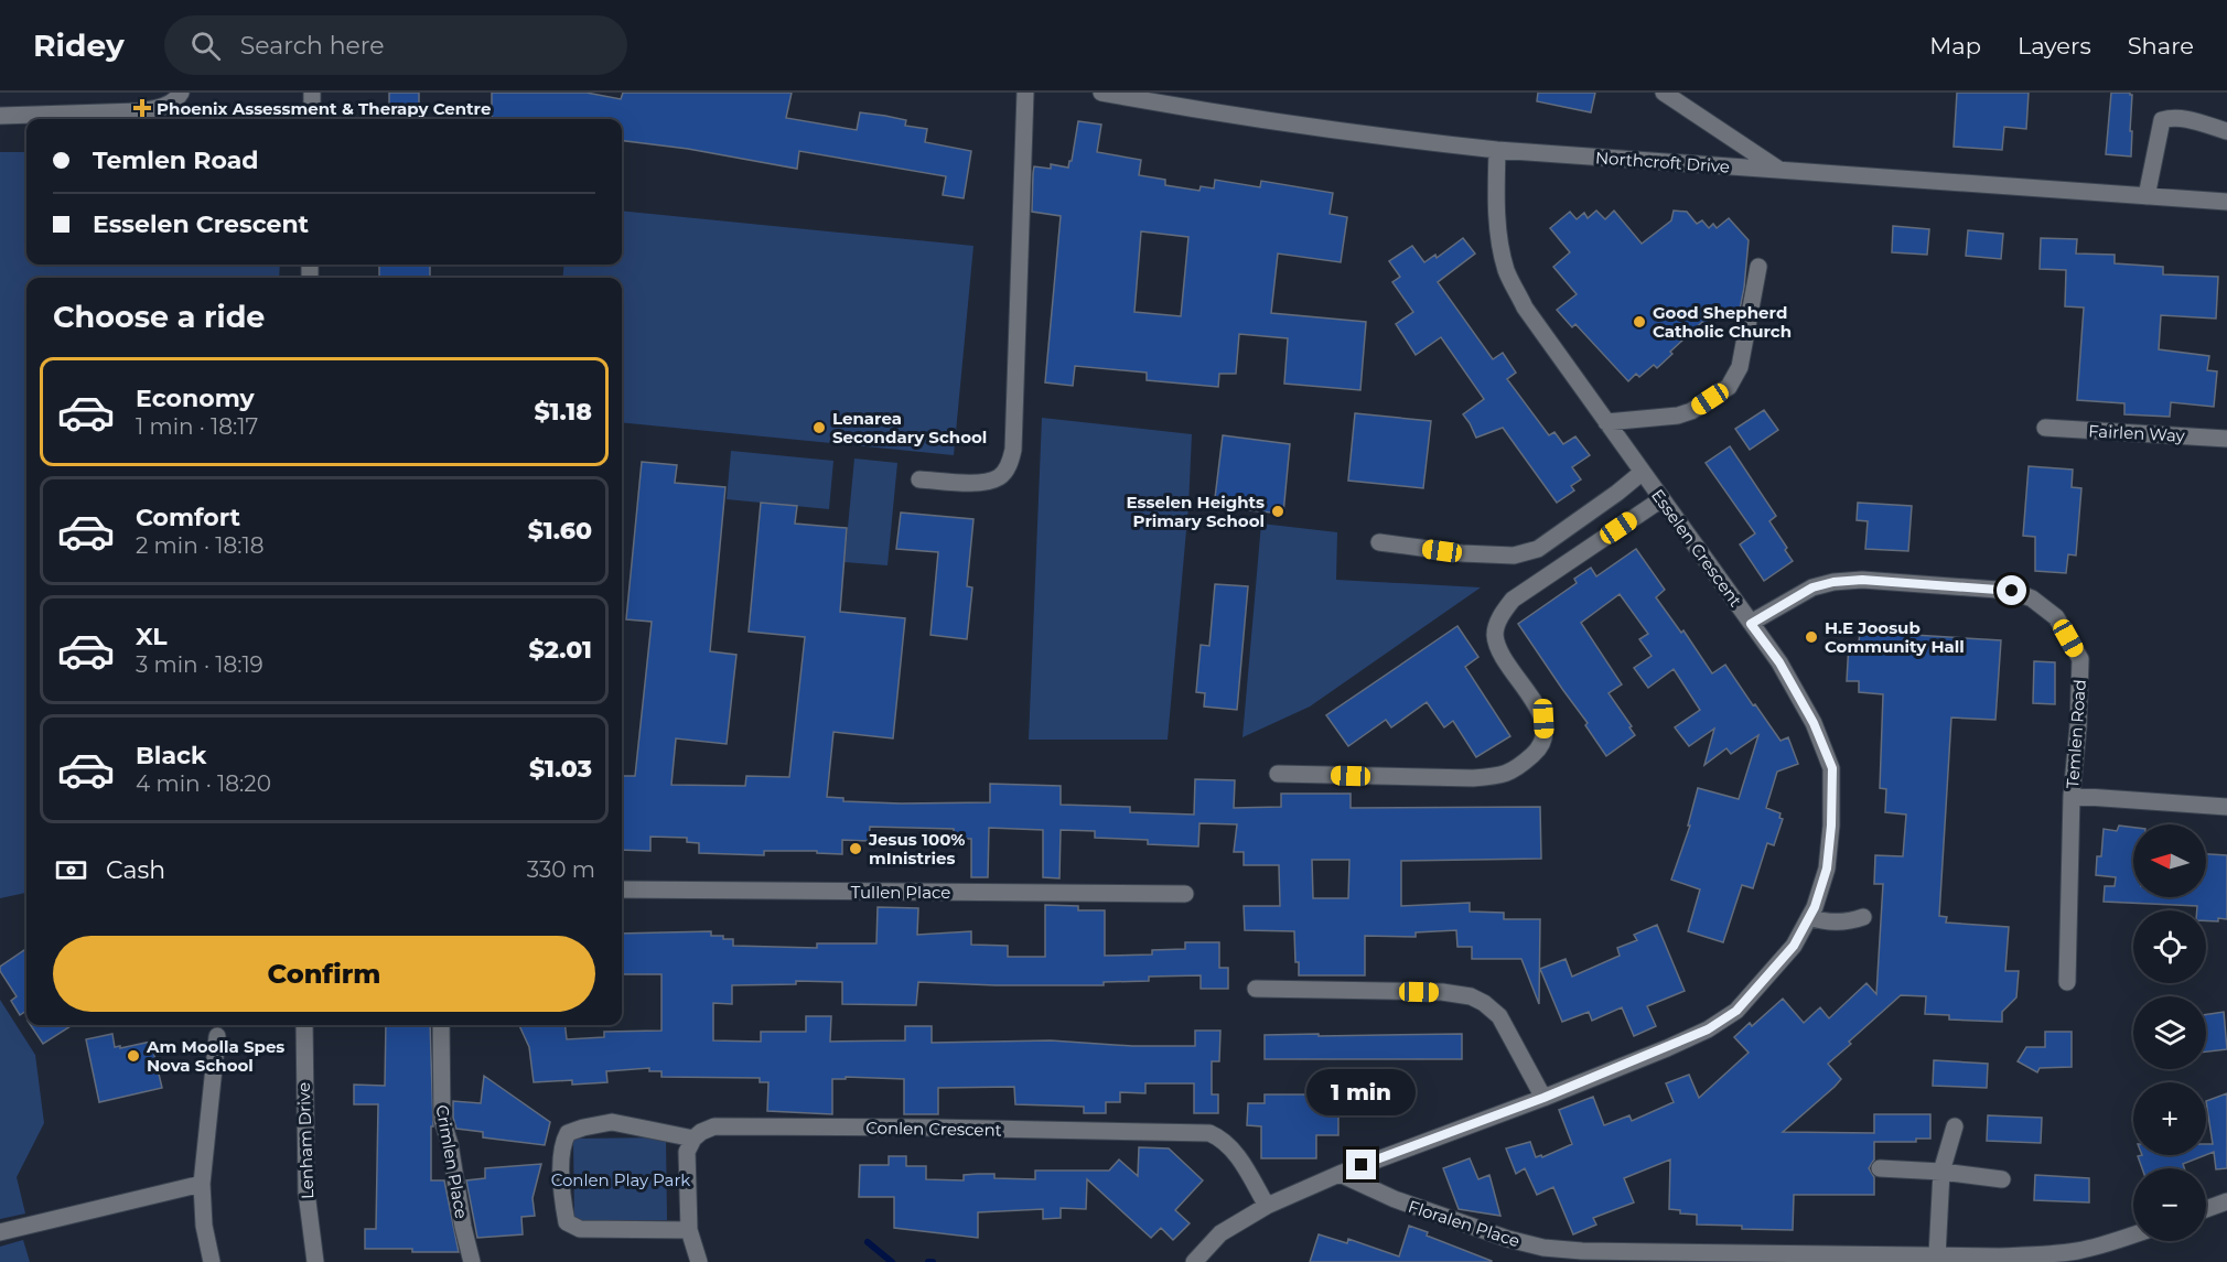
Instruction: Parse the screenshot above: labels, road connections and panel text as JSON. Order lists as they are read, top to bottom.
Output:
{
  "streets": {
    "street": [
      "Northcroft Drive",
      "Fairlen Way",
      "Esselen Crescent",
      "Temlen Road",
      "Tullen Place",
      "Conlen Crescent",
      "Lenham Drive",
      "Crimlen Place",
      "Floralen Place"
    ]
  },
  "crossings": [
    ["Northcroft Drive", "Esselen Crescent"],
    ["Esselen Crescent", "Temlen Road"],
    ["Esselen Crescent", "Conlen Crescent"],
    ["Esselen Crescent", "Floralen Place"]
  ],
  "parks": ["Conlen Play Park"],
  "places": {
    "health": ["Phoenix Assessment & Therapy Centre"],
    "other": [
      "Good Shepherd Catholic Church",
      "Lenarea Secondary School",
      "Esselen Heights Primary School",
      "H.E Joosub Community Hall",
      "Jesus 100% mInistries",
      "Am Moolla Spes Nova School"
    ]
  },
  "north": "left",
  "page": {
    "header": "Ridey",
    "search": "Search here",
    "nav": ["Map", "Layers", "Share"],
    "banner": ["Temlen Road", "Esselen Crescent"],
    "heading": "Choose a ride",
    "list": [
      {
        "name": "Economy",
        "note": "1 min · 18:17",
        "value": "$1.18"
      },
      {
        "name": "Comfort",
        "note": "2 min · 18:18",
        "value": "$1.60"
      },
      {
        "name": "XL",
        "note": "3 min · 18:19",
        "value": "$2.01"
      },
      {
        "name": "Black",
        "note": "4 min · 18:20",
        "value": "$1.03"
      }
    ],
    "map_buttons": ["+", "−"],
    "pay": ["Cash", "330 m"],
    "buttons": "Confirm",
    "bubble": "1 min"
  }
}
